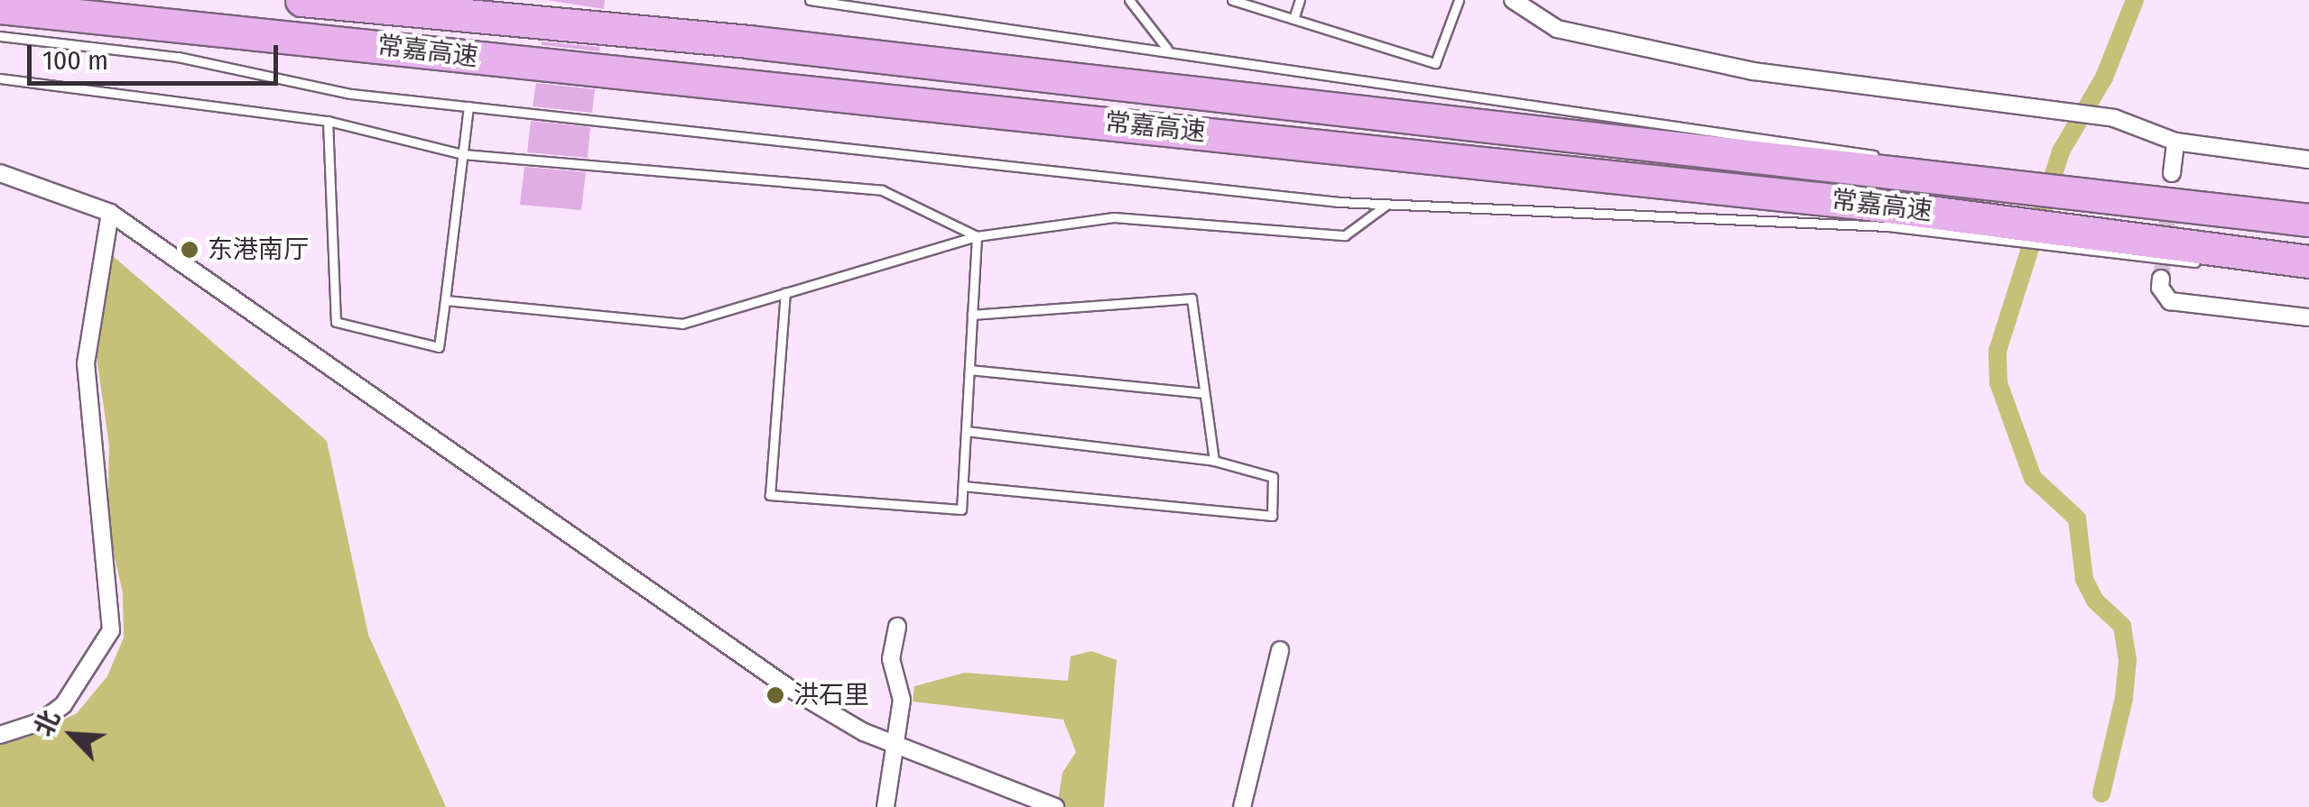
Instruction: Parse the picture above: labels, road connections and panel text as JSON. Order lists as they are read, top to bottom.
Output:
{
  "streets": {
    "highway": ["常嘉高速"]
  },
  "places": ["东港南厅", "洪石里"],
  "scale_bar": "100 m",
  "north": "top left"
}
